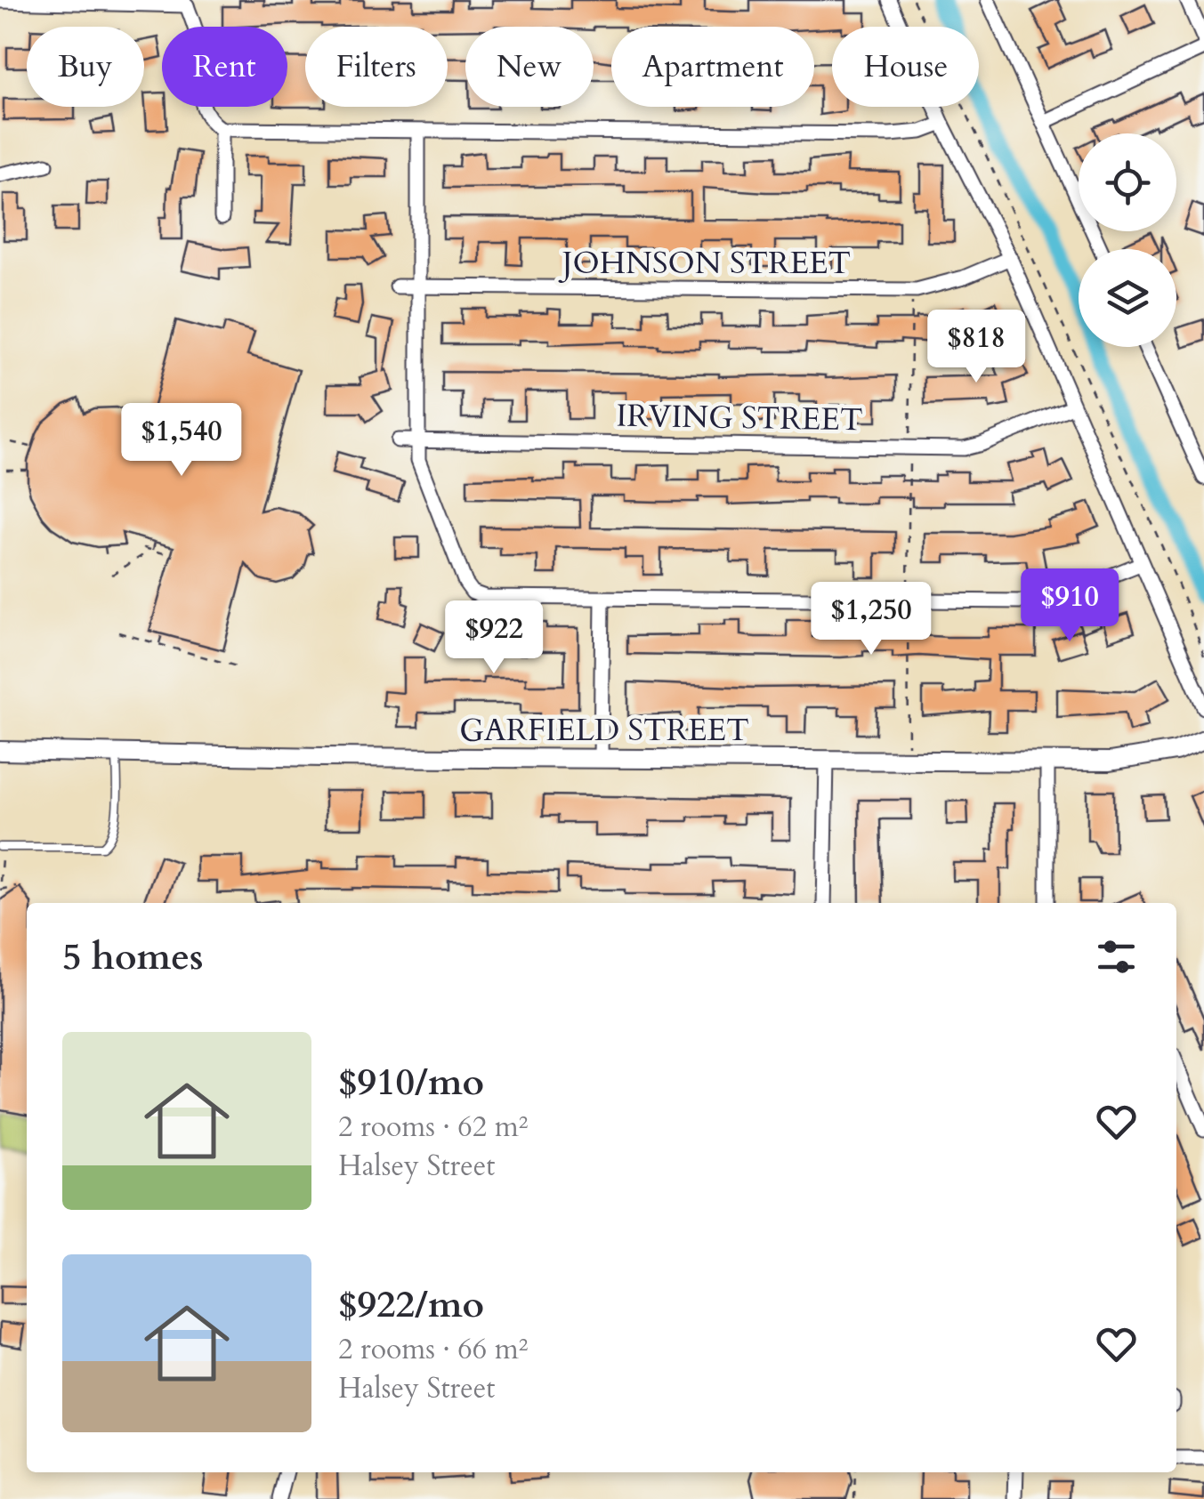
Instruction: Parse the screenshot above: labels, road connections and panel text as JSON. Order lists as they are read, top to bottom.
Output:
{
  "streets": {
    "street": ["JOHNSON STREET", "IRVING STREET", "GARFIELD STREET"]
  },
  "page": {
    "chip": [
      "Buy",
      "Rent",
      "Filters",
      "New",
      "Apartment",
      "House"
    ],
    "price": [
      "$818",
      "$1,540",
      "$910",
      "$1,250",
      "$922"
    ],
    "heading": "5 homes",
    "list": [
      {
        "name": "$910/mo",
        "note": "2 rooms · 62 m² · Halsey Street"
      },
      {
        "name": "$922/mo",
        "note": "2 rooms · 66 m² · Halsey Street"
      }
    ]
  }
}
